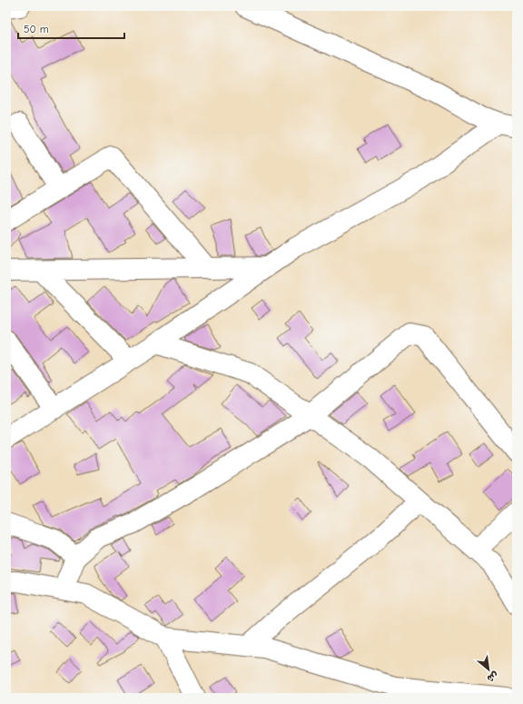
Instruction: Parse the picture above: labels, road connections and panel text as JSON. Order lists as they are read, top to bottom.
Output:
{
  "scale_bar": "50 m",
  "north": "bottom right"
}
